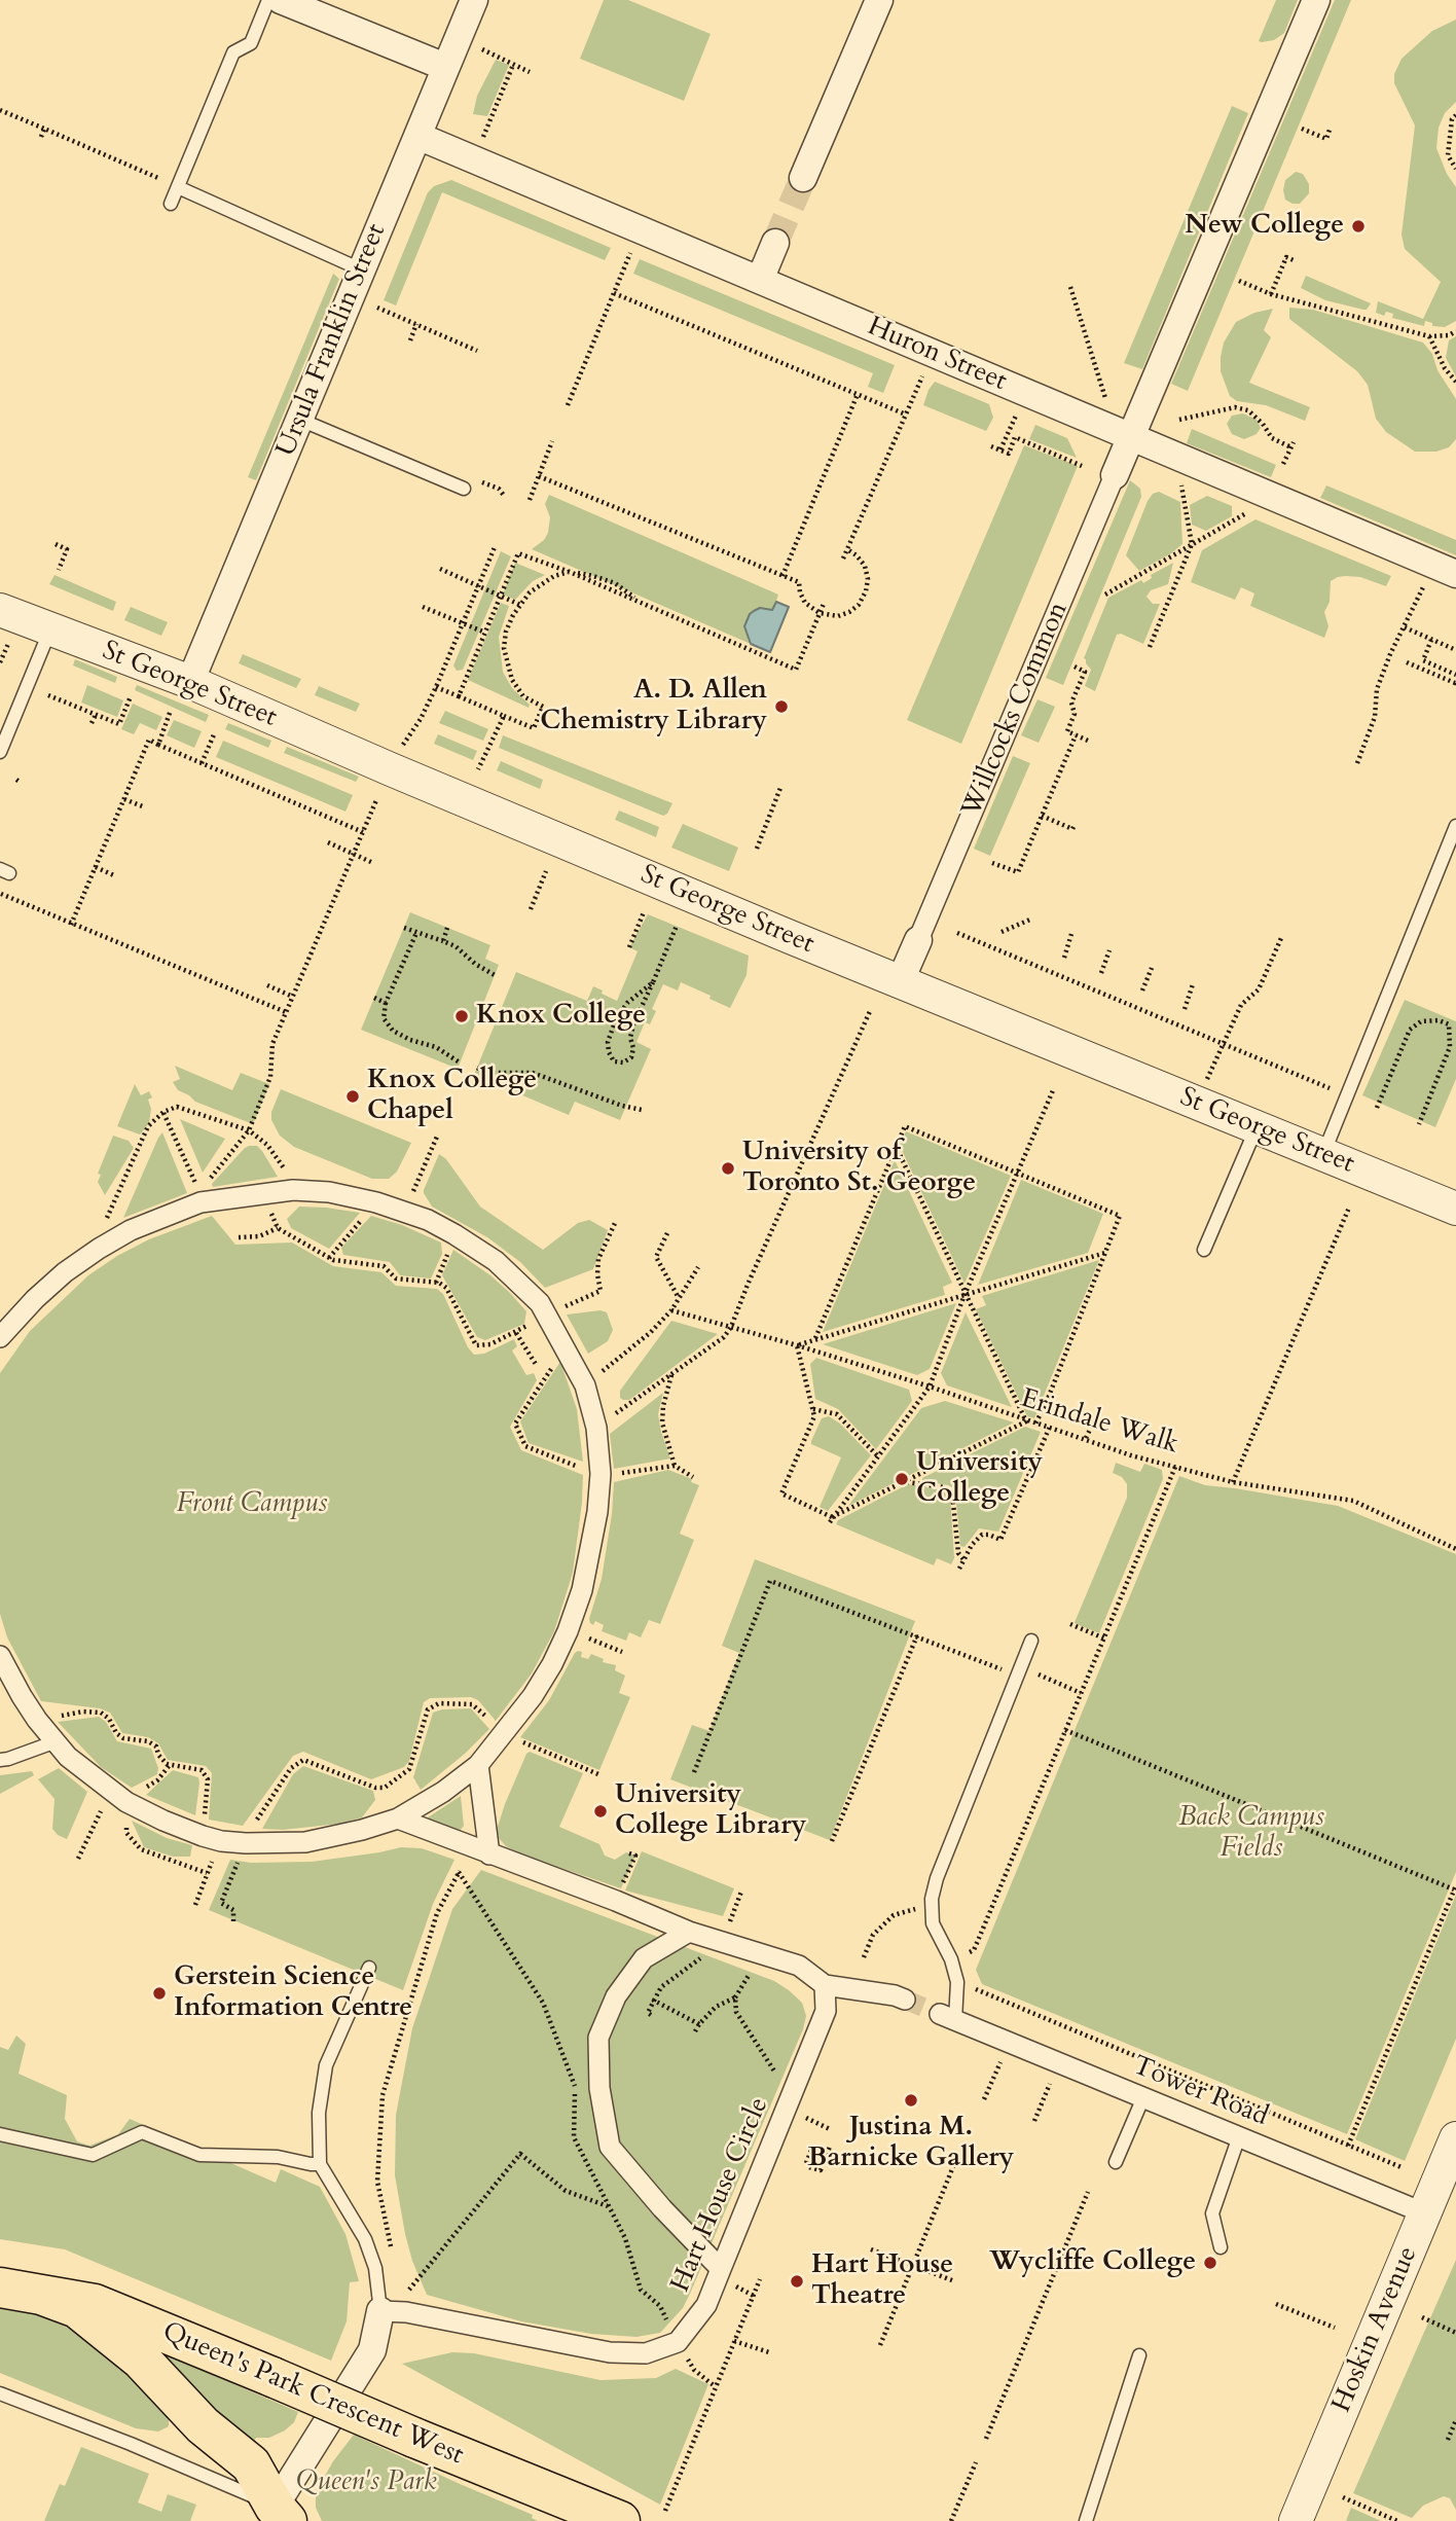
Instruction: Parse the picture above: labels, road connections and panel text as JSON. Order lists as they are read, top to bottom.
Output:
{
  "streets": {
    "main road": ["Queen's Park Crescent West"],
    "street": [
      "Ursula Franklin Street",
      "Huron Street",
      "St George Street",
      "Willcocks Common",
      "Tower Road",
      "Hart House Circle",
      "Hoskin Avenue"
    ],
    "path": ["Erindale Walk"]
  },
  "crossings": [
    ["Ursula Franklin Street", "Huron Street"],
    ["Ursula Franklin Street", "St George Street"],
    ["Huron Street", "Willcocks Common"],
    ["St George Street", "Willcocks Common"],
    ["Tower Road", "Hoskin Avenue"]
  ],
  "parks": ["Front Campus", "Back Campus Fields", "Queen's Park"],
  "places": [
    "New College",
    "A. D. Allen Chemistry Library",
    "Knox College",
    "Knox College Chapel",
    "University of Toronto St. George",
    "University College",
    "University College Library",
    "Gerstein Science Information Centre",
    "Justina M. Barnicke Gallery",
    "Wycliffe College",
    "Hart House Theatre"
  ]
}
